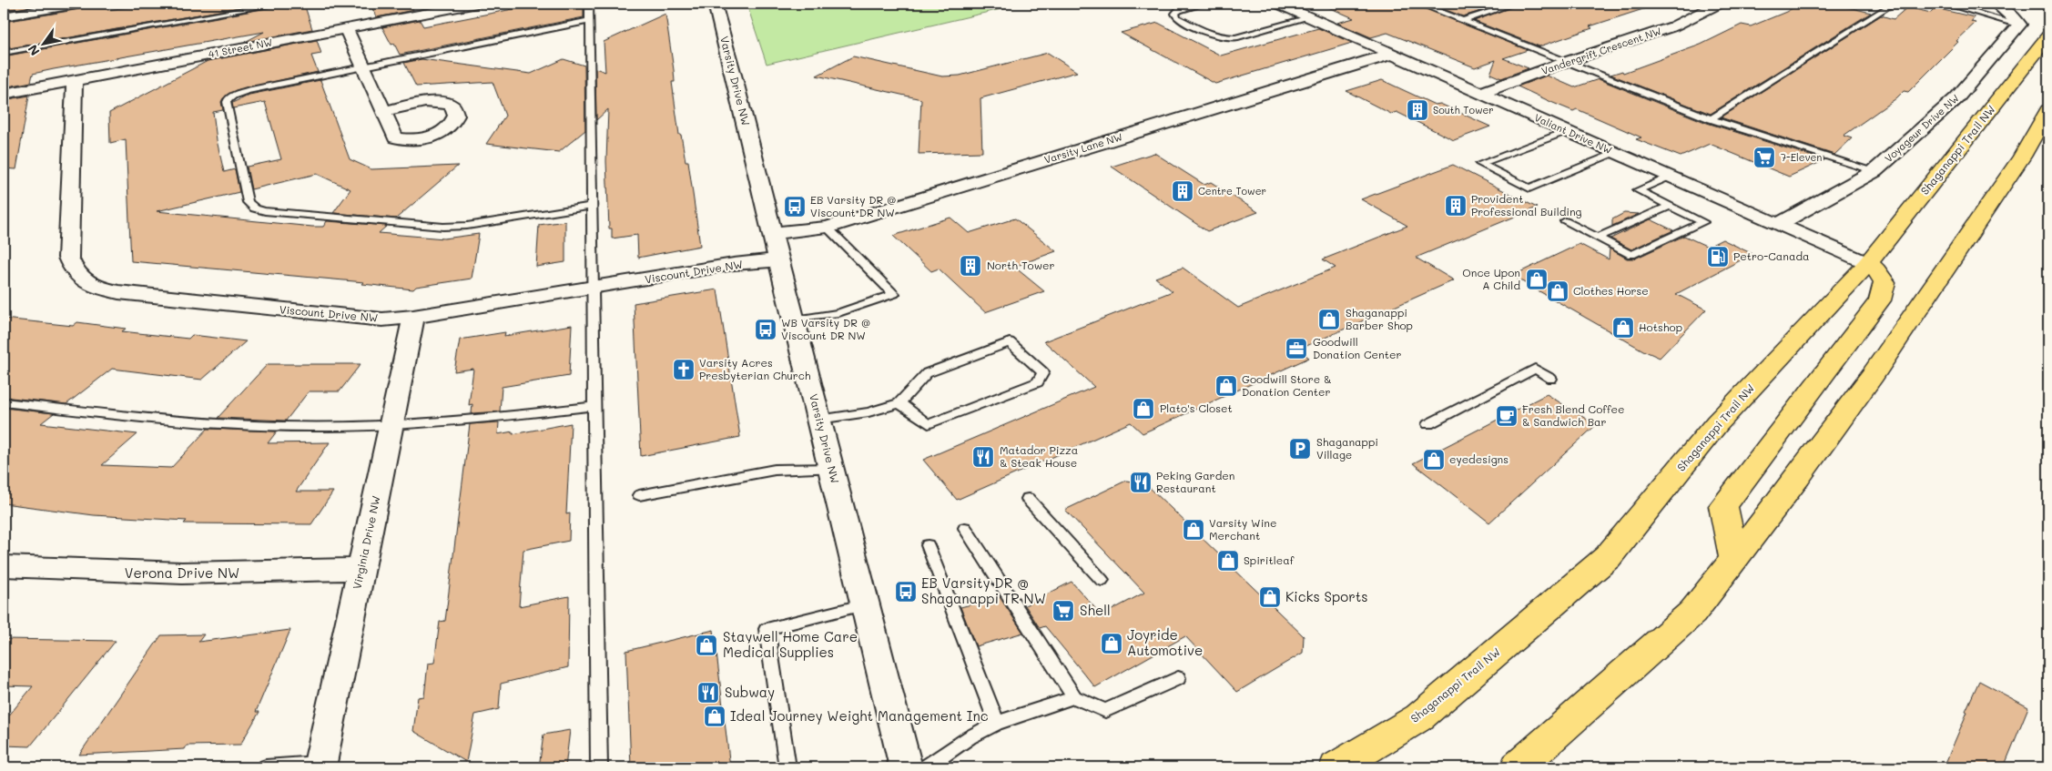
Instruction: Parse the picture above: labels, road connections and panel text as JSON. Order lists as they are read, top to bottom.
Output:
{
  "streets": {
    "main road": ["Shaganappi Trail NW"],
    "street": [
      "41 Street NW",
      "Vandergrift Crescent NW",
      "Varsity Drive NW",
      "Voyageur Drive NW",
      "Valiant Drive NW",
      "Varsity Lane NW",
      "Viscount Drive NW",
      "Virginia Drive NW",
      "Verona Drive NW"
    ]
  },
  "crossings": [
    ["41 Street NW", "Viscount Drive NW"],
    ["Vandergrift Crescent NW", "Valiant Drive NW"],
    ["Varsity Drive NW", "Varsity Lane NW"],
    ["Varsity Drive NW", "Viscount Drive NW"],
    ["Voyageur Drive NW", "Valiant Drive NW"],
    ["Valiant Drive NW", "Varsity Lane NW"],
    ["Valiant Drive NW", "Shaganappi Trail NW"],
    ["Viscount Drive NW", "Virginia Drive NW"],
    ["Virginia Drive NW", "Verona Drive NW"]
  ],
  "places": {
    "building": [
      "South Tower",
      "Centre Tower",
      "Provident Professional Building",
      "North Tower"
    ],
    "supermarket": ["7-Eleven", "Shell"],
    "bus stop": ["EB Varsity DR @ Viscount DR NW", "WB Varsity DR @ Viscount DR NW", "EB Varsity DR @ Shaganappi TR NW"],
    "fuel station": ["Petro-Canada"],
    "shop": [
      "Once Upon A Child",
      "Clothes Horse",
      "Shaganappi Barber Shop",
      "Hotshop",
      "Goodwill Store & Donation Center",
      "Plato's Closet",
      "eyedesigns",
      "Varsity Wine Merchant",
      "Spiritleaf",
      "Kicks Sports",
      "Joyride Automotive",
      "Staywell Home Care Medical Supplies",
      "Ideal Journey Weight Management Inc"
    ],
    "office": ["Goodwill Donation Center"],
    "church": ["Varsity Acres Presbyterian Church"],
    "cafe": ["Fresh Blend Coffee & Sandwich Bar"],
    "parking": ["Shaganappi Village"],
    "restaurant": ["Matador Pizza & Steak House", "Peking Garden Restaurant", "Subway"]
  },
  "north": "bottom left"
}
